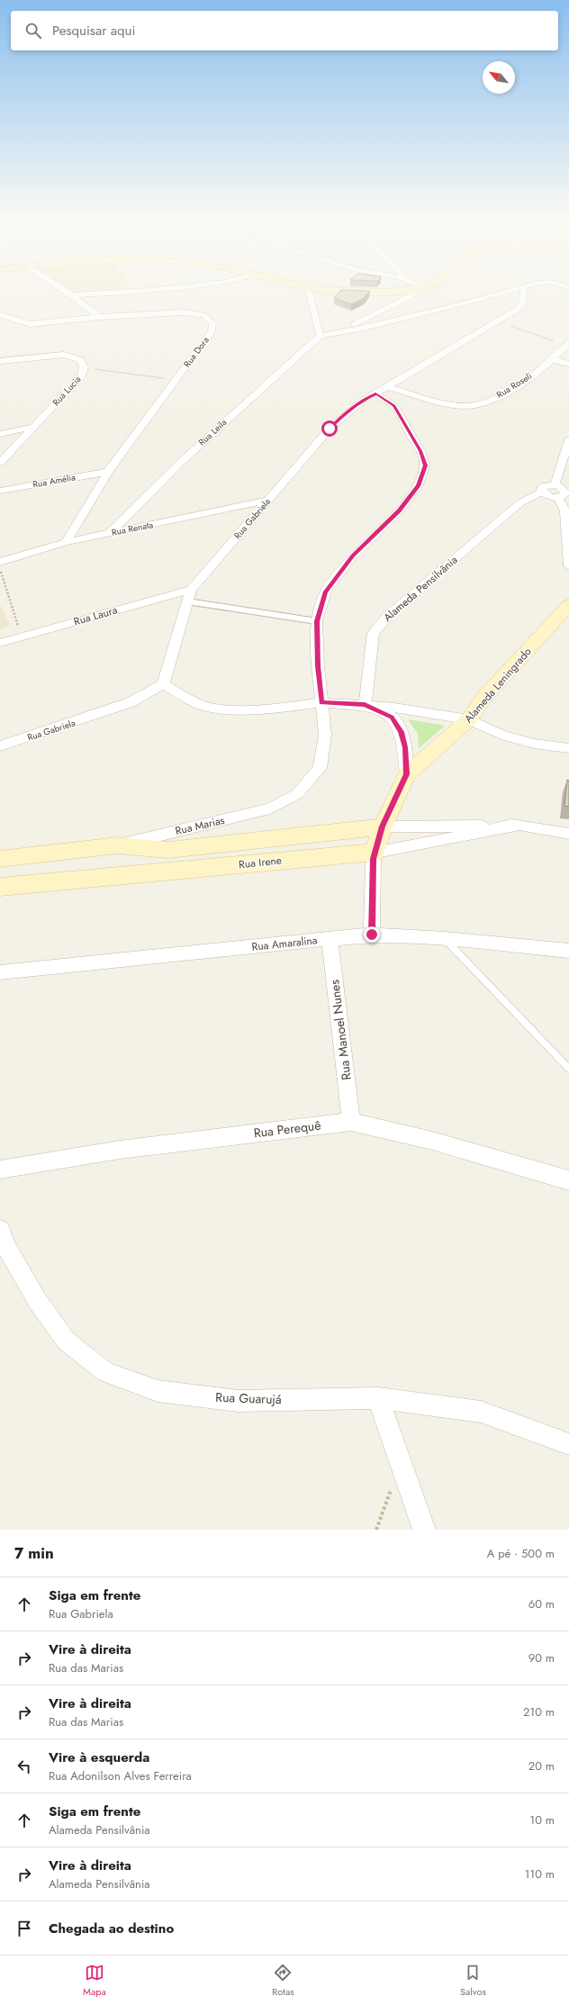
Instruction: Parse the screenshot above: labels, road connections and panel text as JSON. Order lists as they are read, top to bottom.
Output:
{
  "streets": {
    "main road": ["Alameda Leningrado", "Rua Marias", "Rua Irene"],
    "street": [
      "Rua Dora",
      "Rua Roseli",
      "Rua Lucia",
      "Rua Leila",
      "Rua Amélia",
      "Rua Gabriela",
      "Rua Renata",
      "Alameda Pensilvânia",
      "Rua Laura",
      "Rua Amaralina",
      "Rua Manoel Nunes",
      "Rua Perequê",
      "Rua Guarujá"
    ]
  },
  "crossings": [
    ["Rua Dora", "Rua Amélia"],
    ["Rua Dora", "Rua Renata"],
    ["Rua Roseli", "Rua Gabriela"],
    ["Rua Leila", "Rua Renata"],
    ["Rua Gabriela", "Rua Renata"],
    ["Rua Gabriela", "Rua Laura"],
    ["Rua Marias", "Rua Irene"],
    ["Rua Amaralina", "Rua Manoel Nunes"],
    ["Rua Manoel Nunes", "Rua Perequê"]
  ],
  "north": "top left",
  "page": {
    "search": "Pesquisar aqui",
    "heading": ["7 min", "A pé · 500 m"],
    "list": [
      ["Siga em frente", "Rua Gabriela", "60 m"],
      ["Vire à direita", "Rua das Marias", "90 m"],
      ["Vire à direita", "Rua das Marias", "210 m"],
      ["Vire à esquerda", "Rua Adonilson Alves Ferreira", "20 m"],
      ["Siga em frente", "Alameda Pensilvânia", "10 m"],
      ["Vire à direita", "Alameda Pensilvânia", "110 m"],
      "Chegada ao destino"
    ],
    "nav": ["Mapa", "Rotas", "Salvos"]
  }
}
